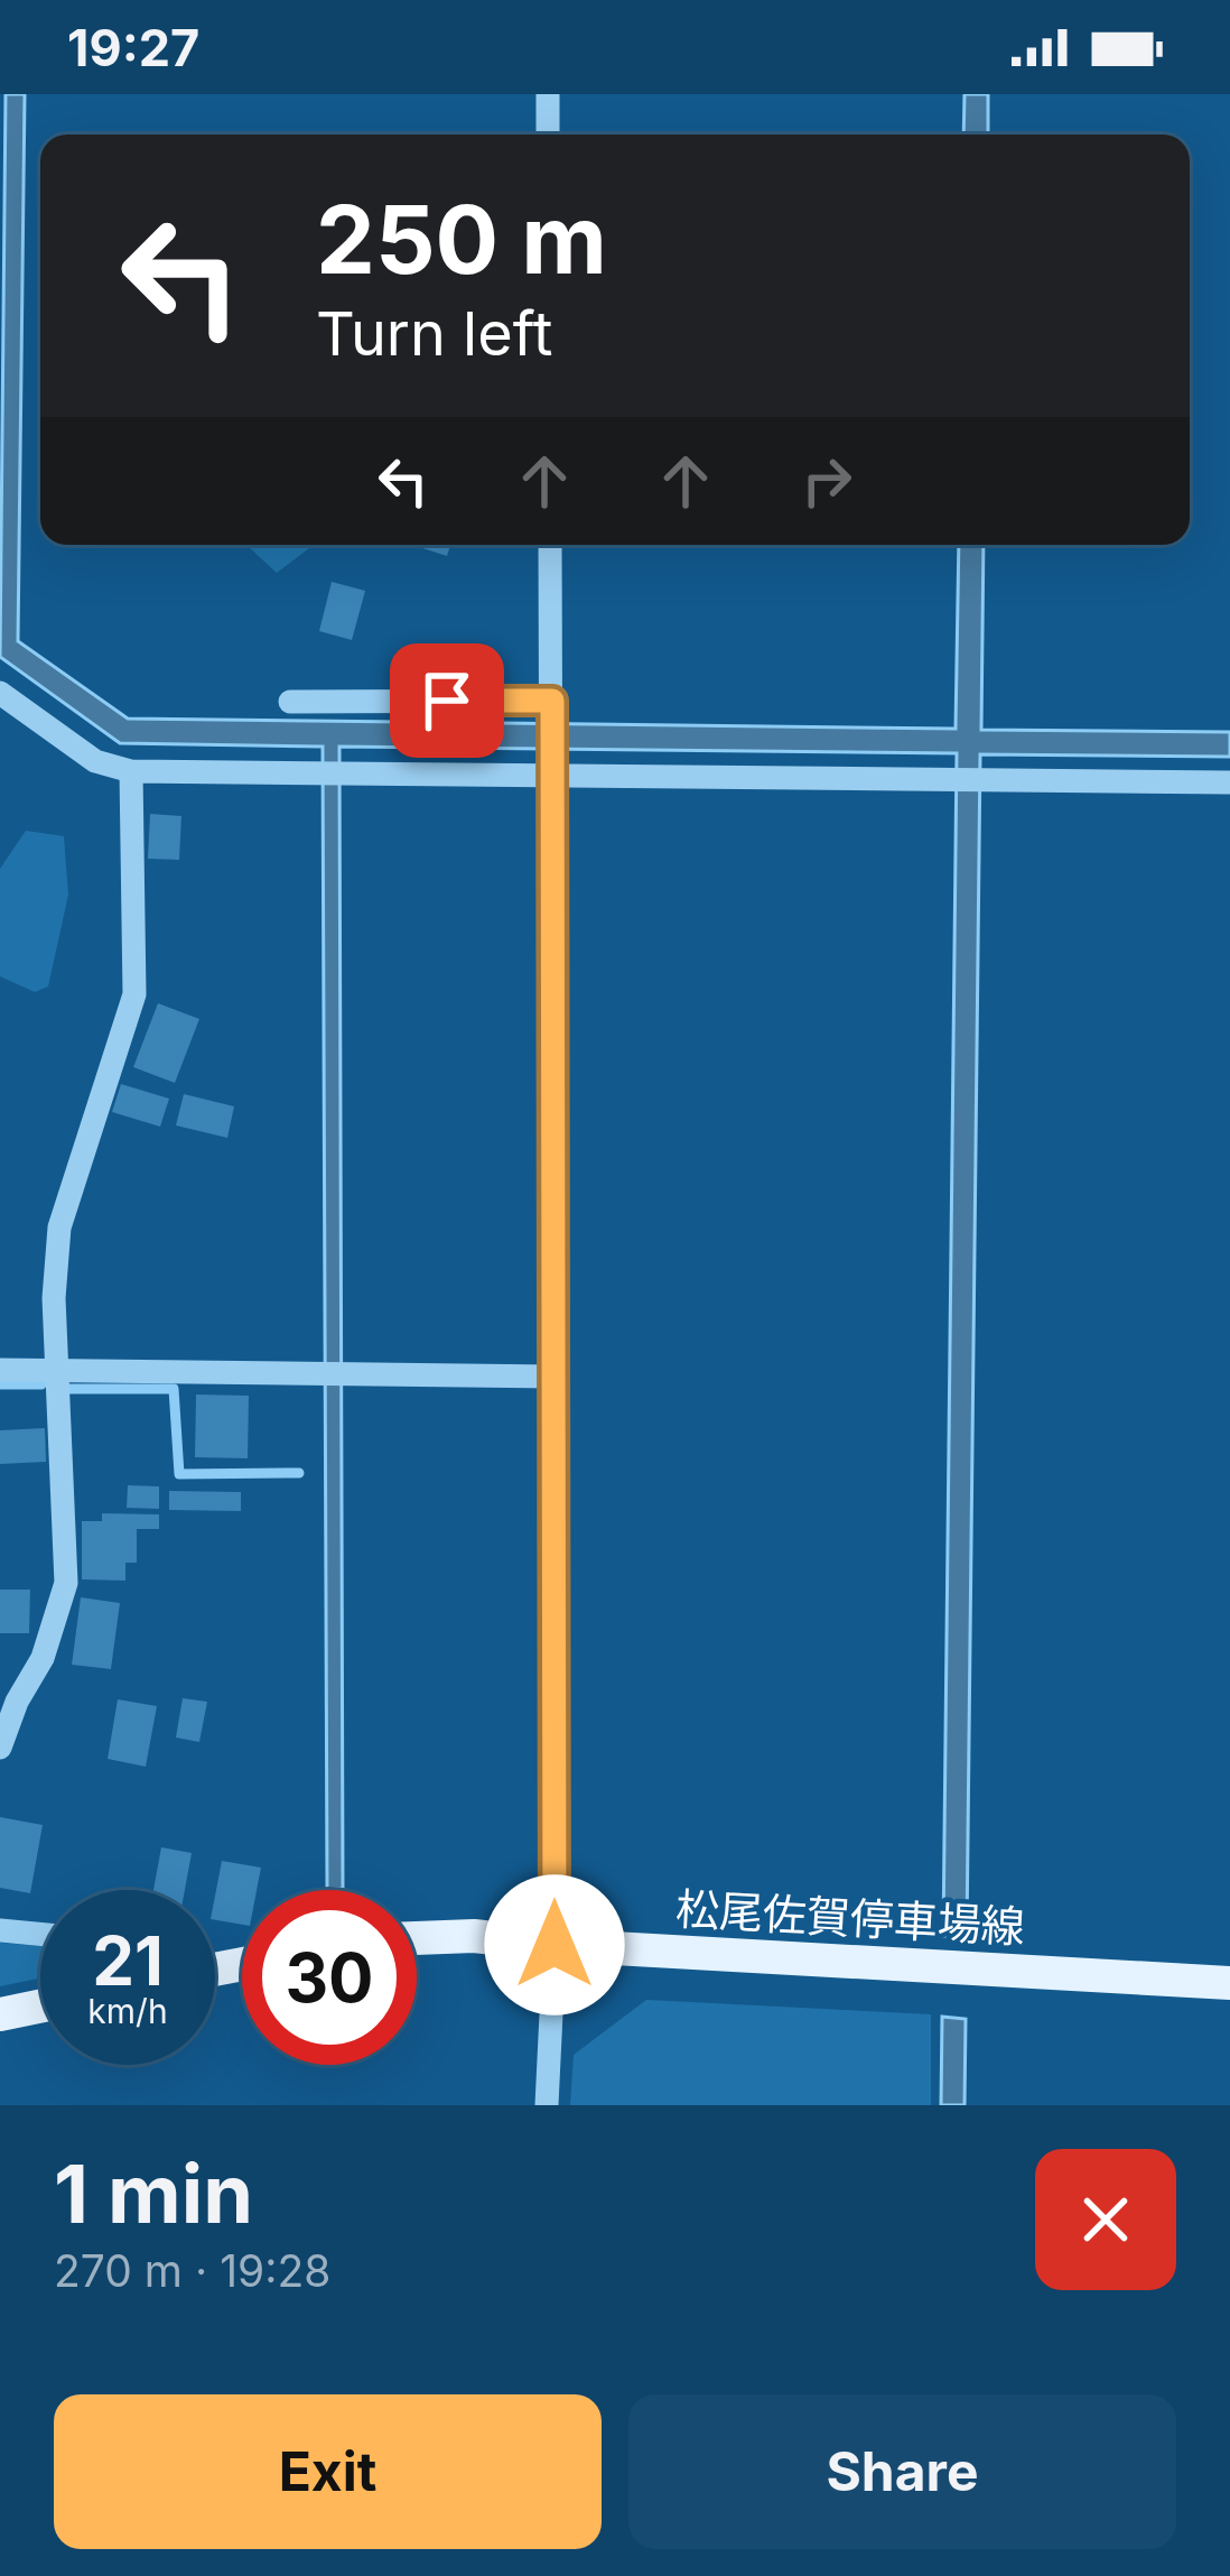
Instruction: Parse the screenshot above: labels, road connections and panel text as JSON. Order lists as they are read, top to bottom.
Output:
{
  "streets": {
    "main road": ["松尾佐賀停車場線"]
  },
  "page": {
    "status": "19:27",
    "turn": ["250 m", "Turn left"],
    "speed": "21 km/h",
    "limit": "30",
    "heading": ["1 min", "270 m · 19:28"],
    "buttons": ["Exit", "Share"]
  }
}
